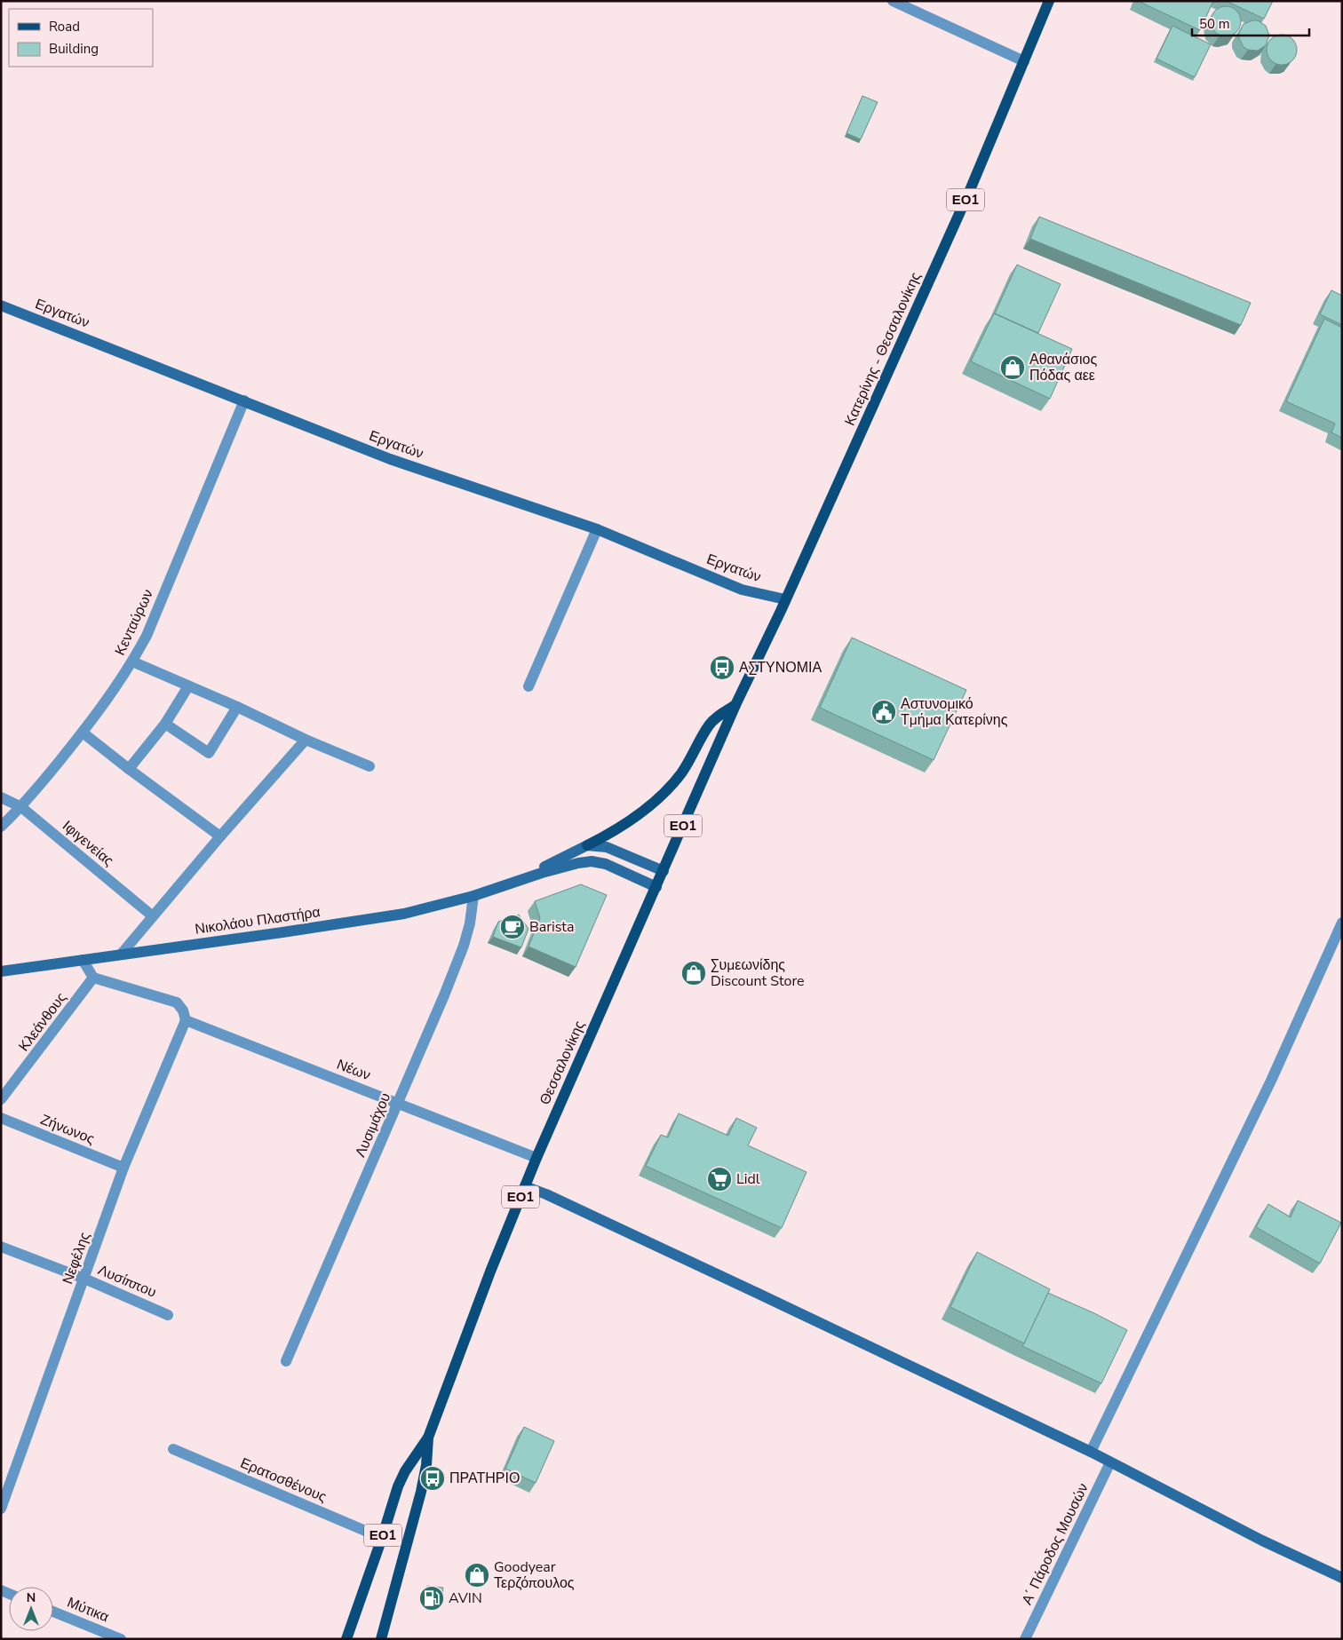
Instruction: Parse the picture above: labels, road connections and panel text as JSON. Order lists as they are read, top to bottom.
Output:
{
  "streets": {
    "main road": ["ΕΟ1", "Κατερίνης - Θεσσαλονίκης", "Θεσσαλονίκης"],
    "street": [
      "Εργατών",
      "Κενταύρων",
      "Ιφιγενείας",
      "Νικολάου Πλαστήρα",
      "Κλεάνθους",
      "Νέων",
      "Λυσιμάχου",
      "Ζήνωνος",
      "Νεφέλης",
      "Λυσίππου",
      "Ερατοσθένους",
      "Α΄ Πάροδος Μουσών",
      "Μύτικα"
    ]
  },
  "crossings": [
    ["Εργατών", "Κατερίνης - Θεσσαλονίκης"],
    ["Εργατών", "Κενταύρων"],
    ["Κατερίνης - Θεσσαλονίκης", "Θεσσαλονίκης"],
    ["Κενταύρων", "Ιφιγενείας"],
    ["Νικολάου Πλαστήρα", "Θεσσαλονίκης"],
    ["Νικολάου Πλαστήρα", "Λυσιμάχου"],
    ["Θεσσαλονίκης", "Νέων"],
    ["Θεσσαλονίκης", "Ερατοσθένους"],
    ["Νέων", "Λυσιμάχου"],
    ["Νέων", "Νεφέλης"],
    ["Ζήνωνος", "Νεφέλης"],
    ["Νεφέλης", "Λυσίππου"]
  ],
  "places": {
    "shop": ["Αθανάσιος Πόδας αεε", "Συμεωνίδης Discount Store", "Goodyear Τερζόπουλος"],
    "bus stop": ["ΑΣΤΥΝΟΜΙΑ", "ΠΡΑΤΗΡΙΟ"],
    "public building": ["Αστυνομικό Τμήμα Κατερίνης"],
    "cafe": ["Barista"],
    "supermarket": ["Lidl"],
    "fuel station": ["AVIN"]
  },
  "legend": ["Road", "Building"],
  "scale_bar": "50 m",
  "north": "top"
}
